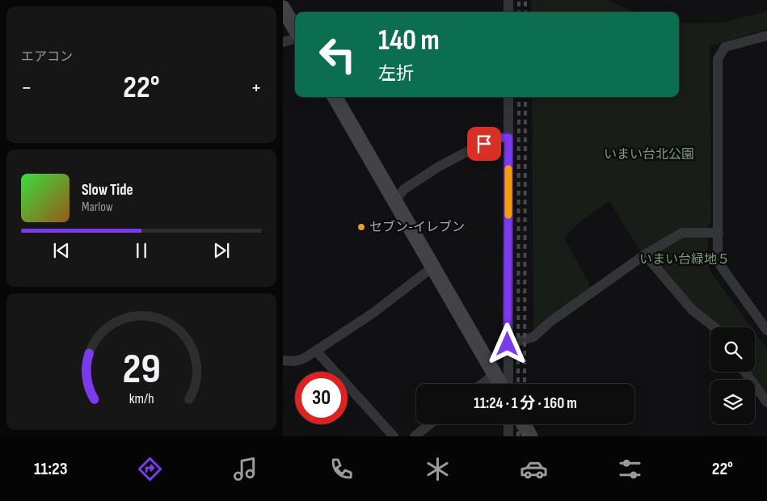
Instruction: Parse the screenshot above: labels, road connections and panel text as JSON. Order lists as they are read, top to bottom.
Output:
{
  "parks": ["いまい台北公園", "いまい台緑地５"],
  "places": ["セブン-イレブン"],
  "page": {
    "tile": "エアコン",
    "turn": ["140 m", "左折"],
    "heat": ["−", "22°", "+"],
    "song": ["Slow Tide", "Marlow"],
    "limit": "30",
    "trip": "11:24 · 1 分 · 160 m",
    "tabs": ["11:23", "22°"],
    "gauge": ["29", "km/h"]
  }
}
